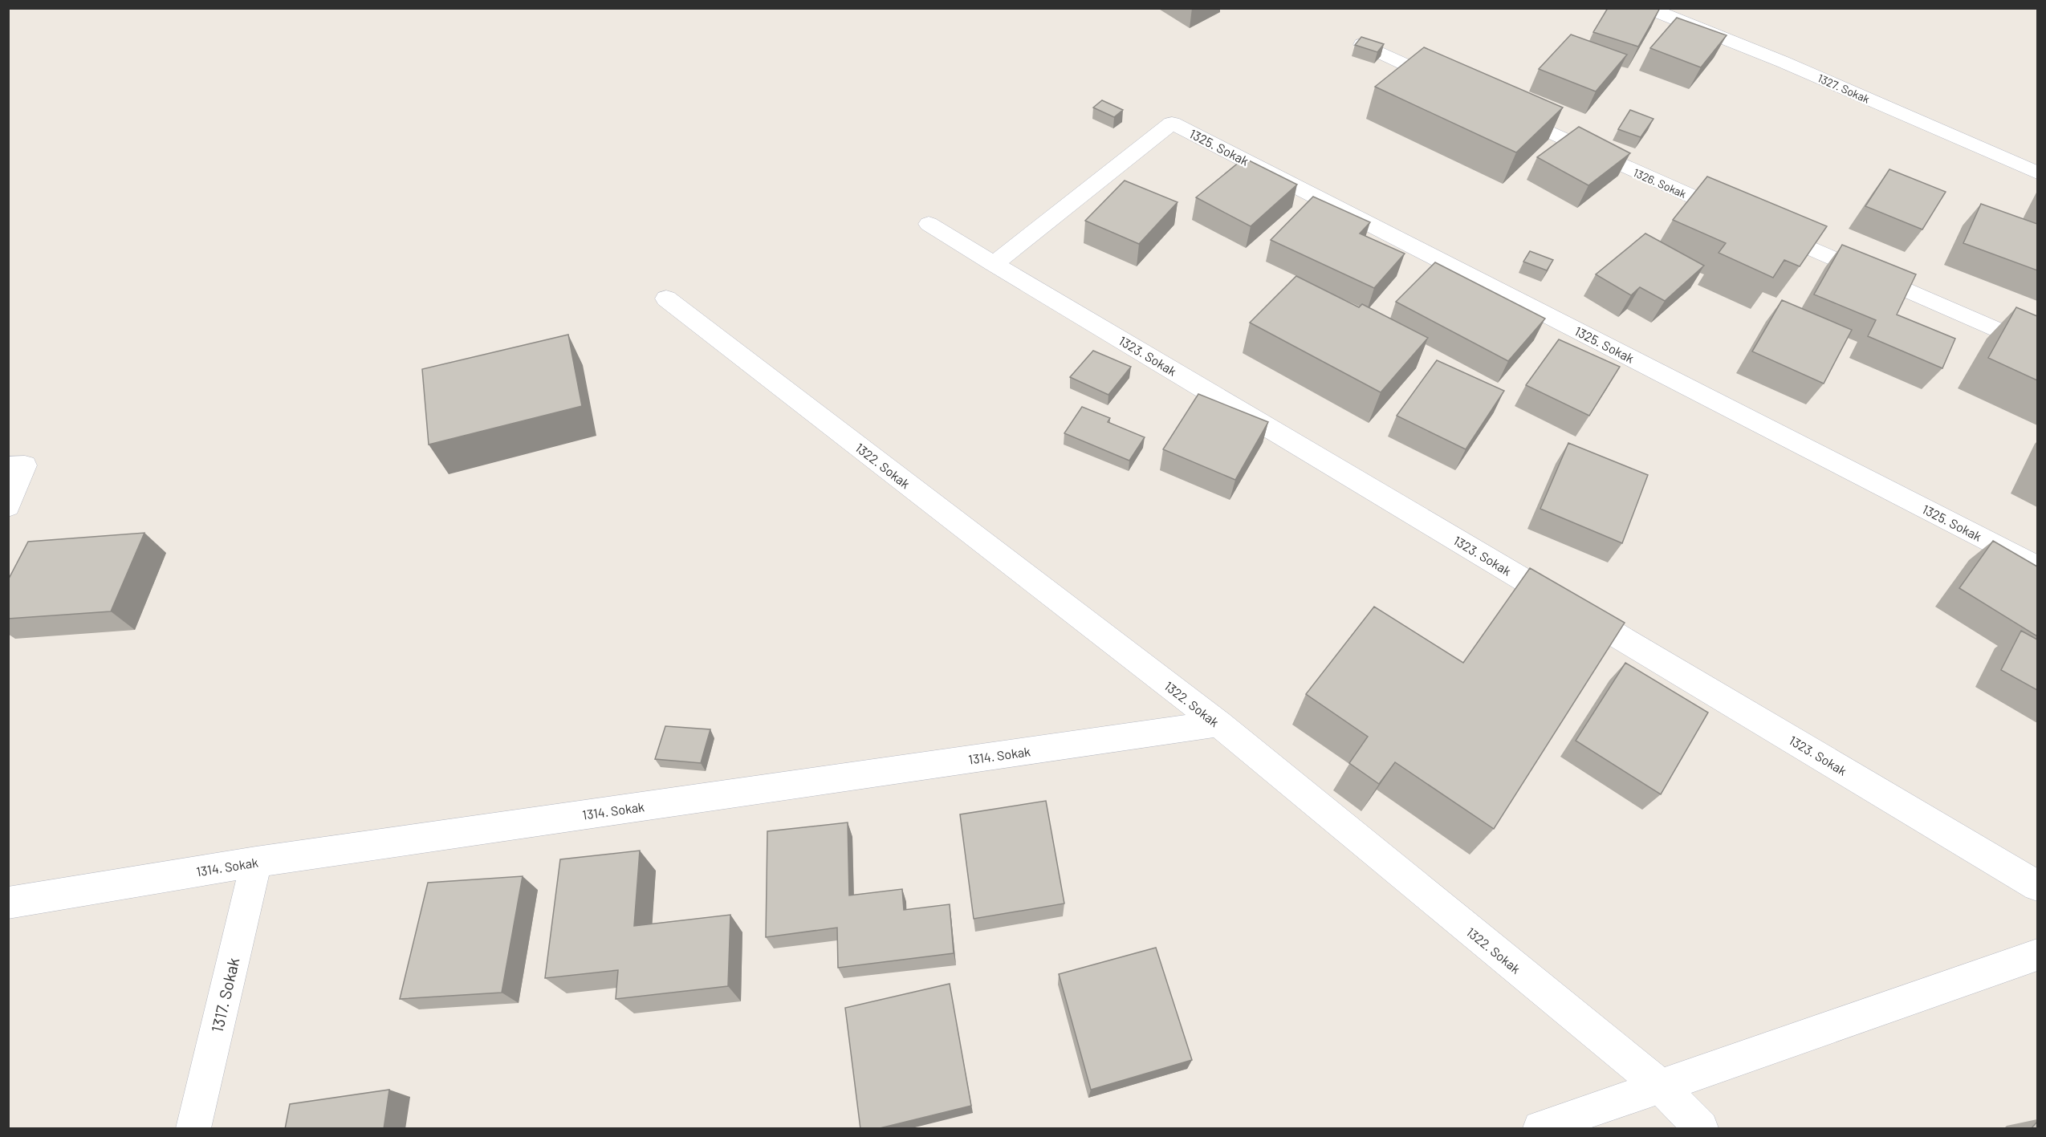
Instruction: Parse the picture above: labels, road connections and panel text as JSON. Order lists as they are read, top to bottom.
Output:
{
  "streets": {
    "street": [
      "1327. Sokak",
      "1325. Sokak",
      "1326. Sokak",
      "1323. Sokak",
      "1322. Sokak",
      "1314. Sokak",
      "1317. Sokak"
    ]
  },
  "crossings": [
    ["1325. Sokak", "1323. Sokak"],
    ["1322. Sokak", "1314. Sokak"],
    ["1314. Sokak", "1317. Sokak"]
  ]
}
